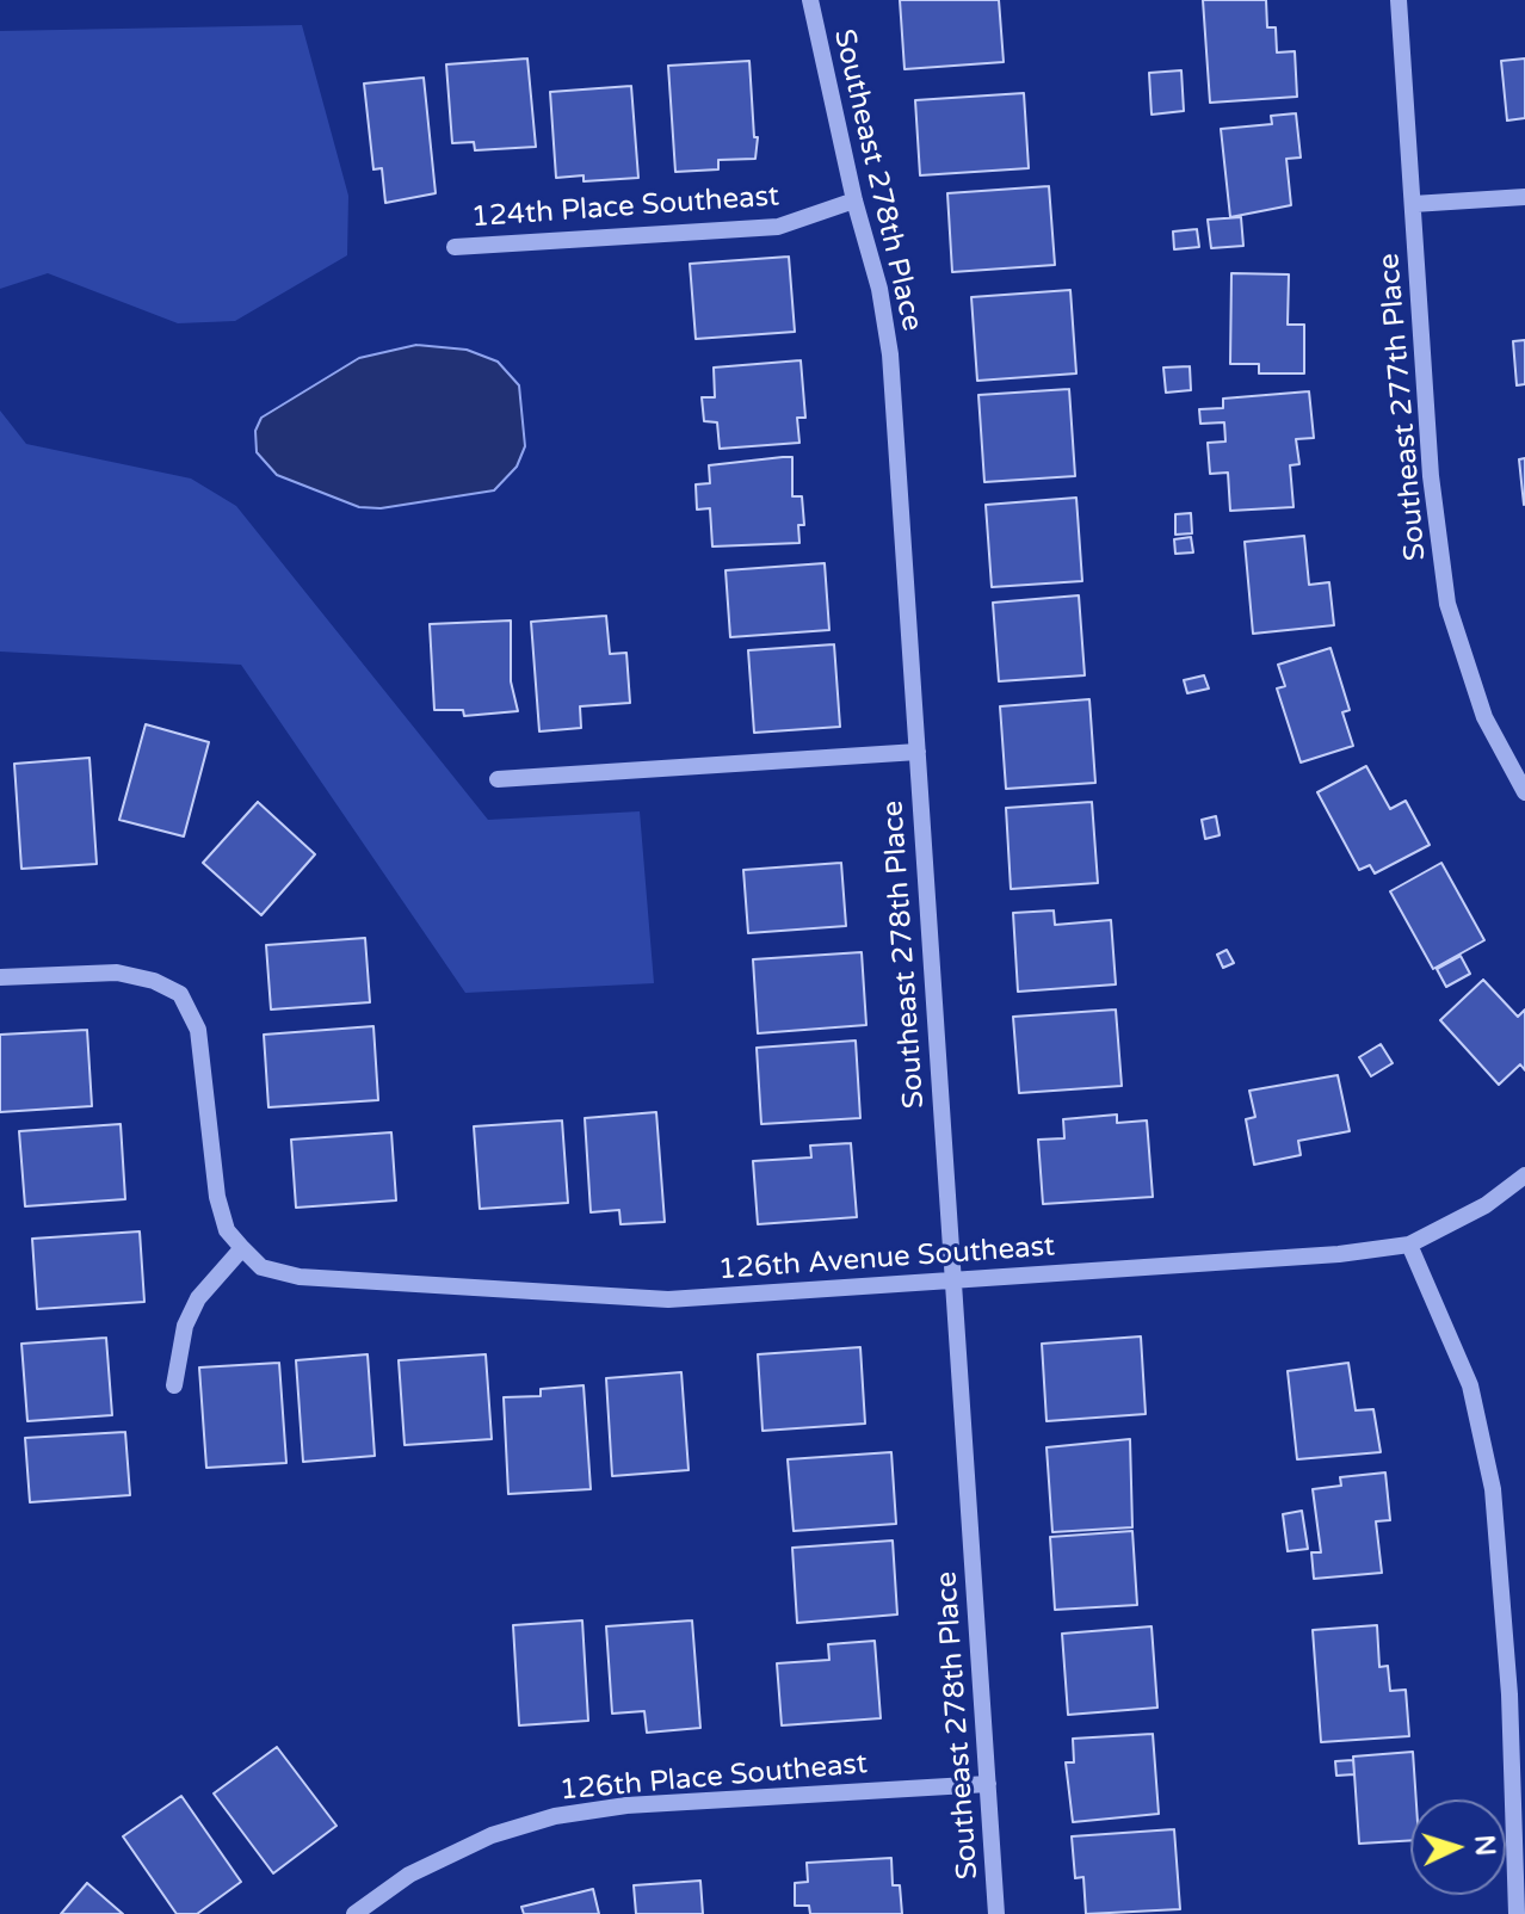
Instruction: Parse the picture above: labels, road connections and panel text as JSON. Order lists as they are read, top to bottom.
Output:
{
  "streets": {
    "street": [
      "Southeast 278th Place",
      "124th Place Southeast",
      "Southeast 277th Place",
      "126th Avenue Southeast",
      "126th Place Southeast"
    ]
  },
  "crossings": [
    ["Southeast 278th Place", "124th Place Southeast"],
    ["Southeast 278th Place", "126th Avenue Southeast"],
    ["Southeast 278th Place", "126th Place Southeast"]
  ],
  "north": "right"
}
